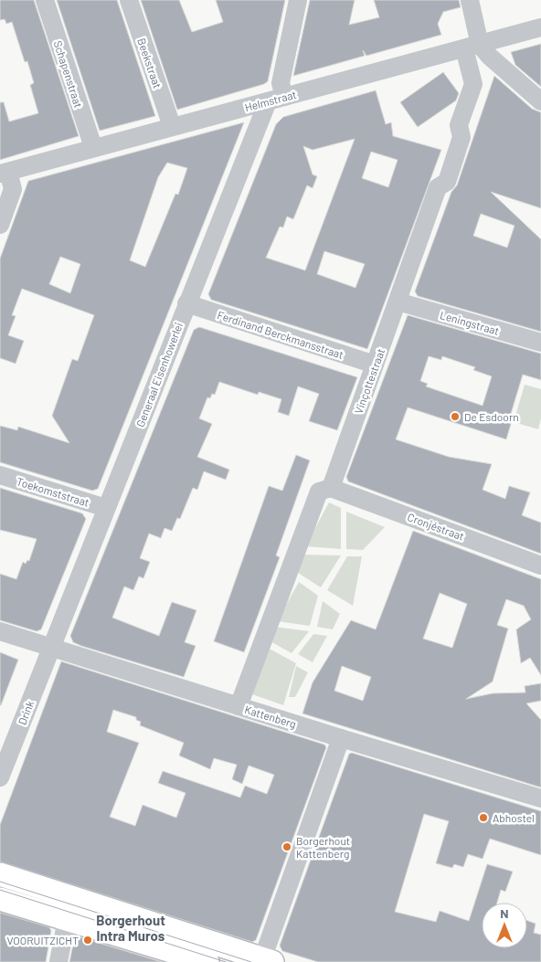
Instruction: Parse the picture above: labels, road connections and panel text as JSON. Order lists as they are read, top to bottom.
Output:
{
  "streets": {
    "street": [
      "Beekstraat",
      "Schapenstraat",
      "Helmstraat",
      "Leningstraat",
      "Ferdinand Berckmansstraat",
      "Generaal Eisenhowerlei",
      "Vinçottestraat",
      "Toekomststraat",
      "Cronjéstraat",
      "Drink",
      "Kattenberg"
    ]
  },
  "crossings": [
    ["Beekstraat", "Helmstraat"],
    ["Schapenstraat", "Helmstraat"],
    ["Helmstraat", "Generaal Eisenhowerlei"],
    ["Helmstraat", "Vinçottestraat"],
    ["Leningstraat", "Vinçottestraat"],
    ["Ferdinand Berckmansstraat", "Generaal Eisenhowerlei"],
    ["Ferdinand Berckmansstraat", "Vinçottestraat"],
    ["Generaal Eisenhowerlei", "Toekomststraat"],
    ["Generaal Eisenhowerlei", "Drink"],
    ["Generaal Eisenhowerlei", "Kattenberg"],
    ["Vinçottestraat", "Cronjéstraat"],
    ["Vinçottestraat", "Kattenberg"],
    ["Drink", "Kattenberg"]
  ],
  "districts": ["Borgerhout Intra Muros"],
  "places": [
    "De Esdoorn",
    "Abhostel",
    "Borgerhout Kattenberg",
    "VOORUITZICHT"
  ],
  "north": "top"
}
